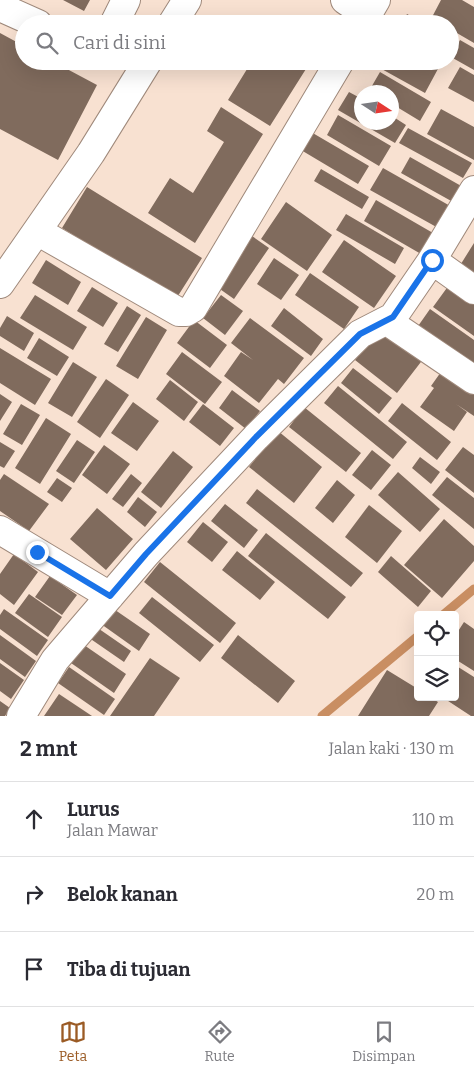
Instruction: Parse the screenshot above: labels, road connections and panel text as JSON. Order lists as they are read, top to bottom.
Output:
{
  "north": "right",
  "page": {
    "search": "Cari di sini",
    "heading": ["2 mnt", "Jalan kaki · 130 m"],
    "list": [
      ["Lurus", "Jalan Mawar", "110 m"],
      ["Belok kanan", "20 m"],
      "Tiba di tujuan"
    ],
    "nav": ["Peta", "Rute", "Disimpan"]
  }
}
